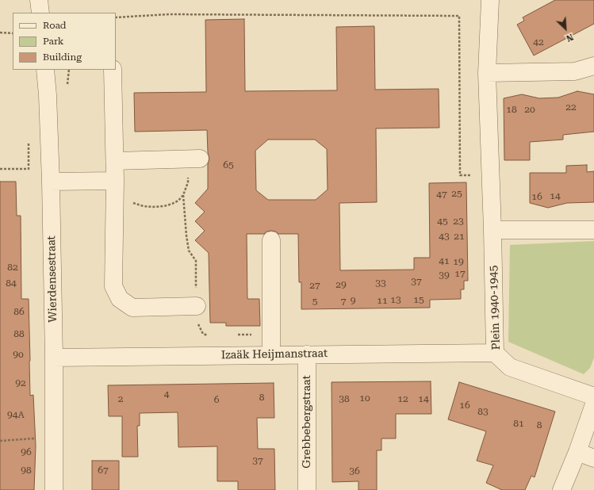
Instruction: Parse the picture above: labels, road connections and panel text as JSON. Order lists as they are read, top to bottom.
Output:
{
  "streets": {
    "street": [
      "Wierdensestraat",
      "Plein 1940-1945",
      "Izaäk Heijmanstraat",
      "Grebbebergstraat"
    ]
  },
  "crossings": [
    ["Wierdensestraat", "Izaäk Heijmanstraat"],
    ["Plein 1940-1945", "Izaäk Heijmanstraat"],
    ["Izaäk Heijmanstraat", "Grebbebergstraat"]
  ],
  "house_numbers": [
    "42",
    "22",
    "18",
    "20",
    "65",
    "25",
    "47",
    "14",
    "16",
    "45",
    "23",
    "43",
    "21",
    "41",
    "19",
    "82",
    "17",
    "39",
    "37",
    "84",
    "33",
    "29",
    "27",
    "13",
    "15",
    "9",
    "11",
    "5",
    "7",
    "86",
    "88",
    "90",
    "92",
    "4",
    "8",
    "10",
    "2",
    "38",
    "12",
    "14",
    "6",
    "16",
    "83",
    "94A",
    "81",
    "8",
    "96",
    "37",
    "98",
    "67",
    "36"
  ],
  "legend": ["Road", "Park", "Building"],
  "north": "bottom right"
}
